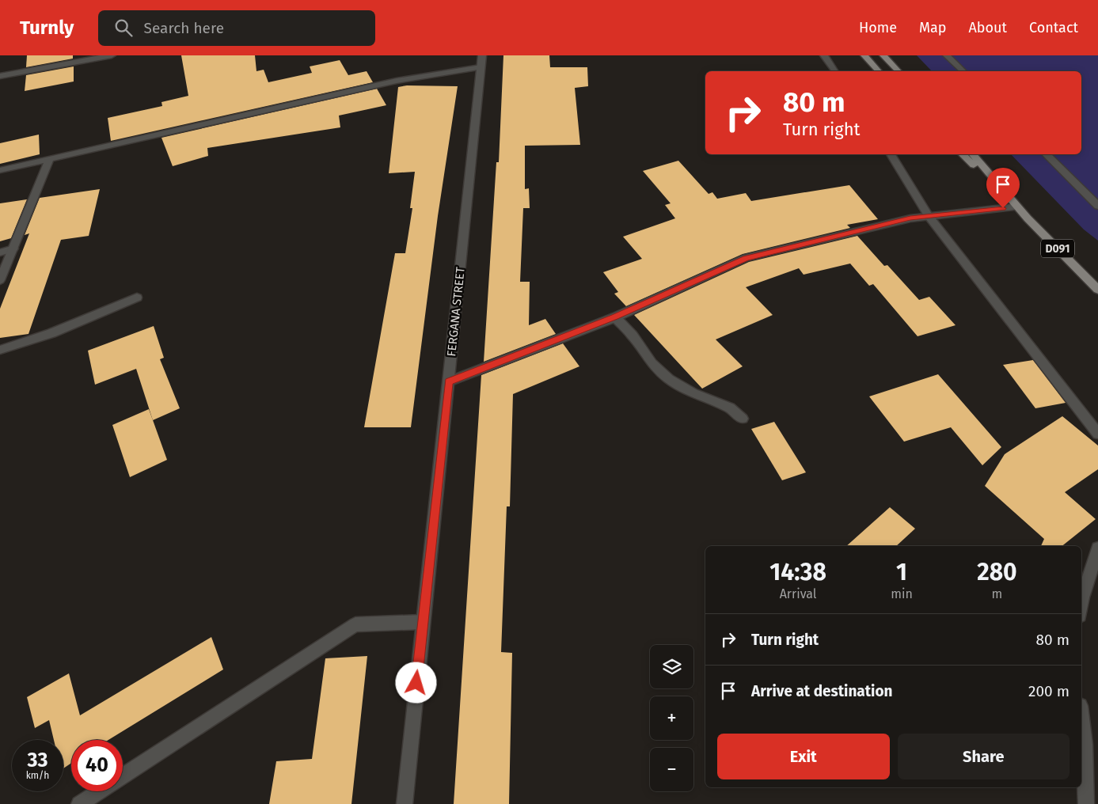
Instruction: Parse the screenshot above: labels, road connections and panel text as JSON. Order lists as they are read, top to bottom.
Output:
{
  "streets": {
    "main road": ["D091"],
    "street": ["FERGANA STREET"]
  },
  "page": {
    "header": "Turnly",
    "search": "Search here",
    "nav": [
      "Home",
      "Map",
      "About",
      "Contact"
    ],
    "turn": ["80 m", "Turn right"],
    "eta": [
      "14:38",
      "Arrival",
      "1",
      "min",
      "280",
      "m"
    ],
    "list": [
      {
        "name": "Turn right",
        "value": "80 m"
      },
      {
        "name": "Arrive at destination",
        "value": "200 m"
      }
    ],
    "map_buttons": ["+", "−"],
    "buttons": ["Exit", "Share"],
    "speed": "33 km/h",
    "limit": "40"
  }
}
